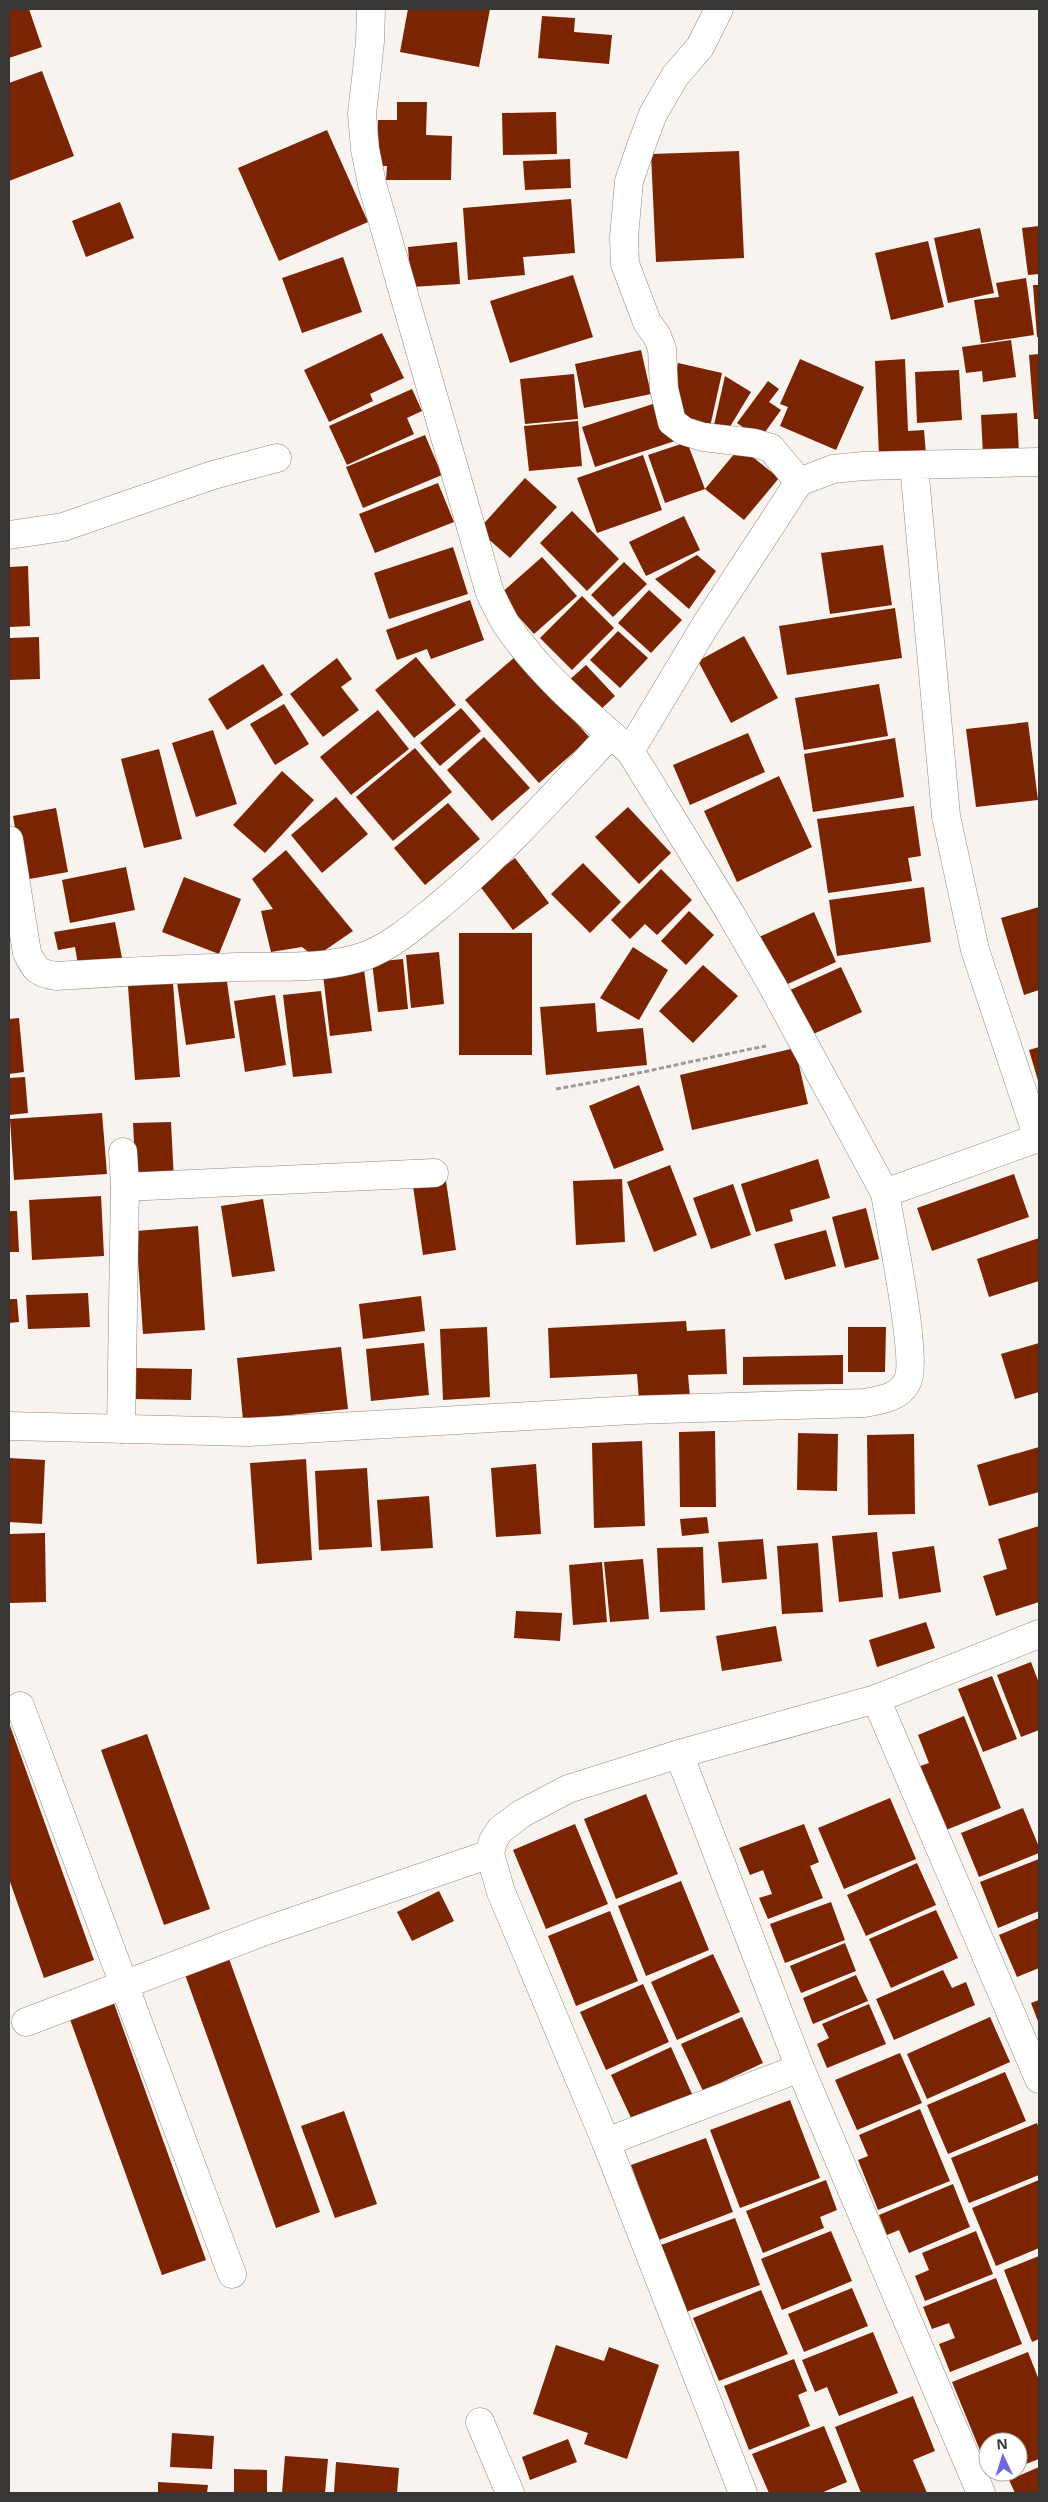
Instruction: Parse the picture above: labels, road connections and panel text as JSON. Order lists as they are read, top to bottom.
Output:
{
  "north": "top"
}
